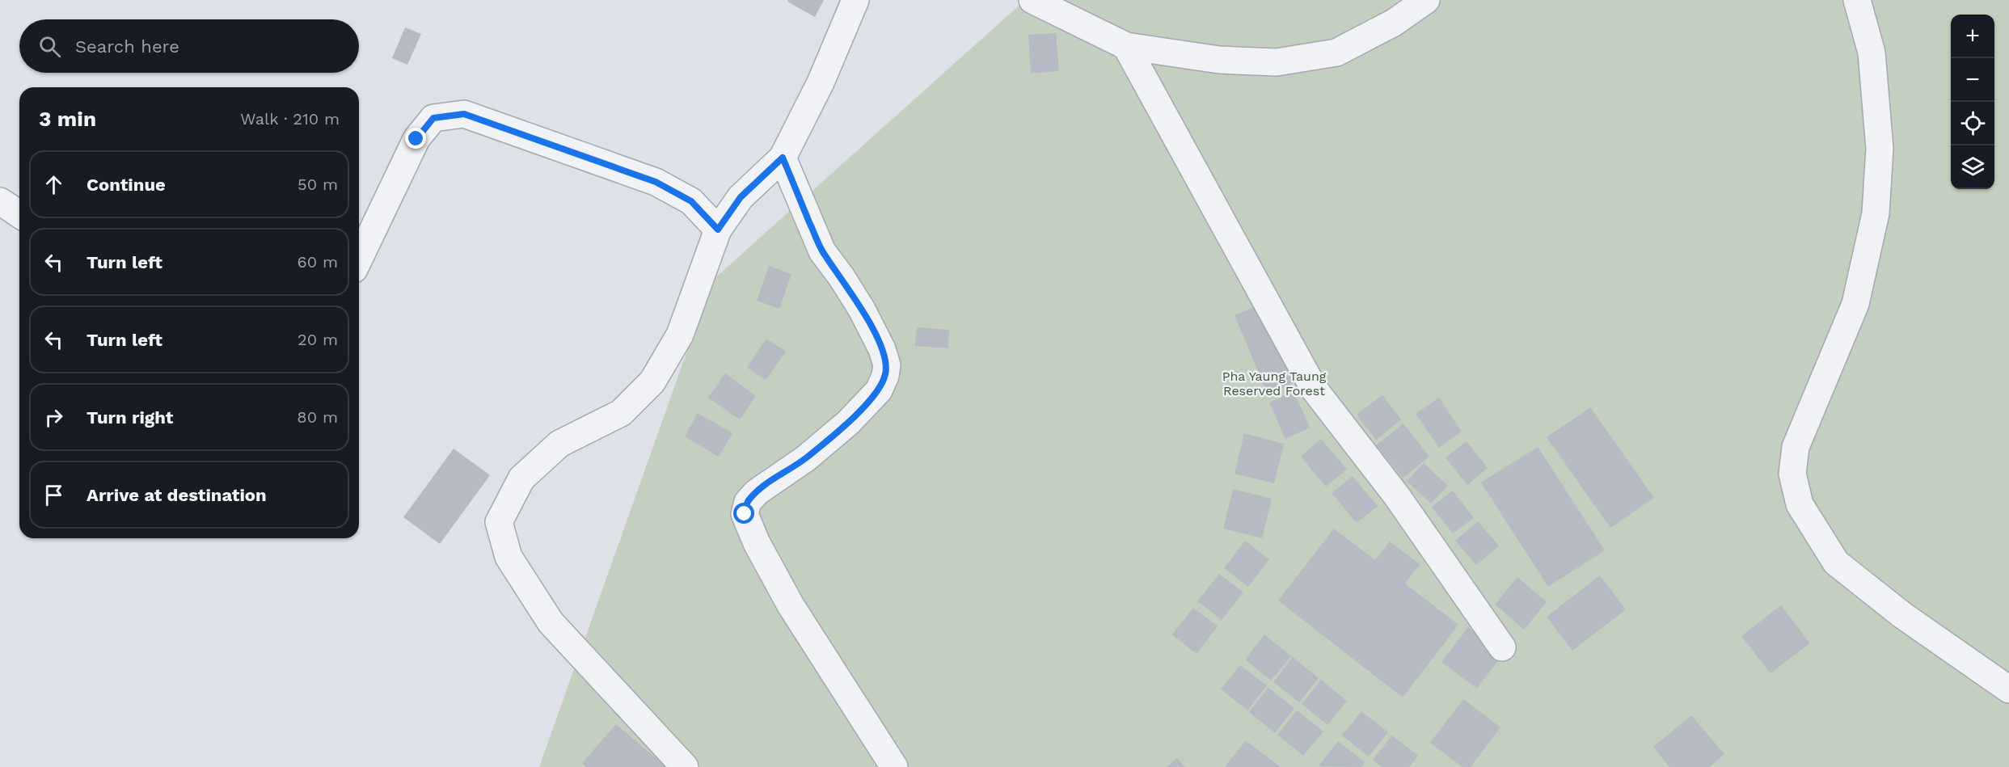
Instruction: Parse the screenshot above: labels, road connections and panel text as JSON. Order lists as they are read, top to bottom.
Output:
{
  "parks": ["Pha Yaung Taung Reserved Forest"],
  "page": {
    "map_buttons": ["+", "−"],
    "search": "Search here",
    "heading": ["3 min", "Walk · 210 m"],
    "list": [
      ["Continue", "50 m"],
      ["Turn left", "60 m"],
      ["Turn left", "20 m"],
      ["Turn right", "80 m"],
      "Arrive at destination"
    ]
  }
}
